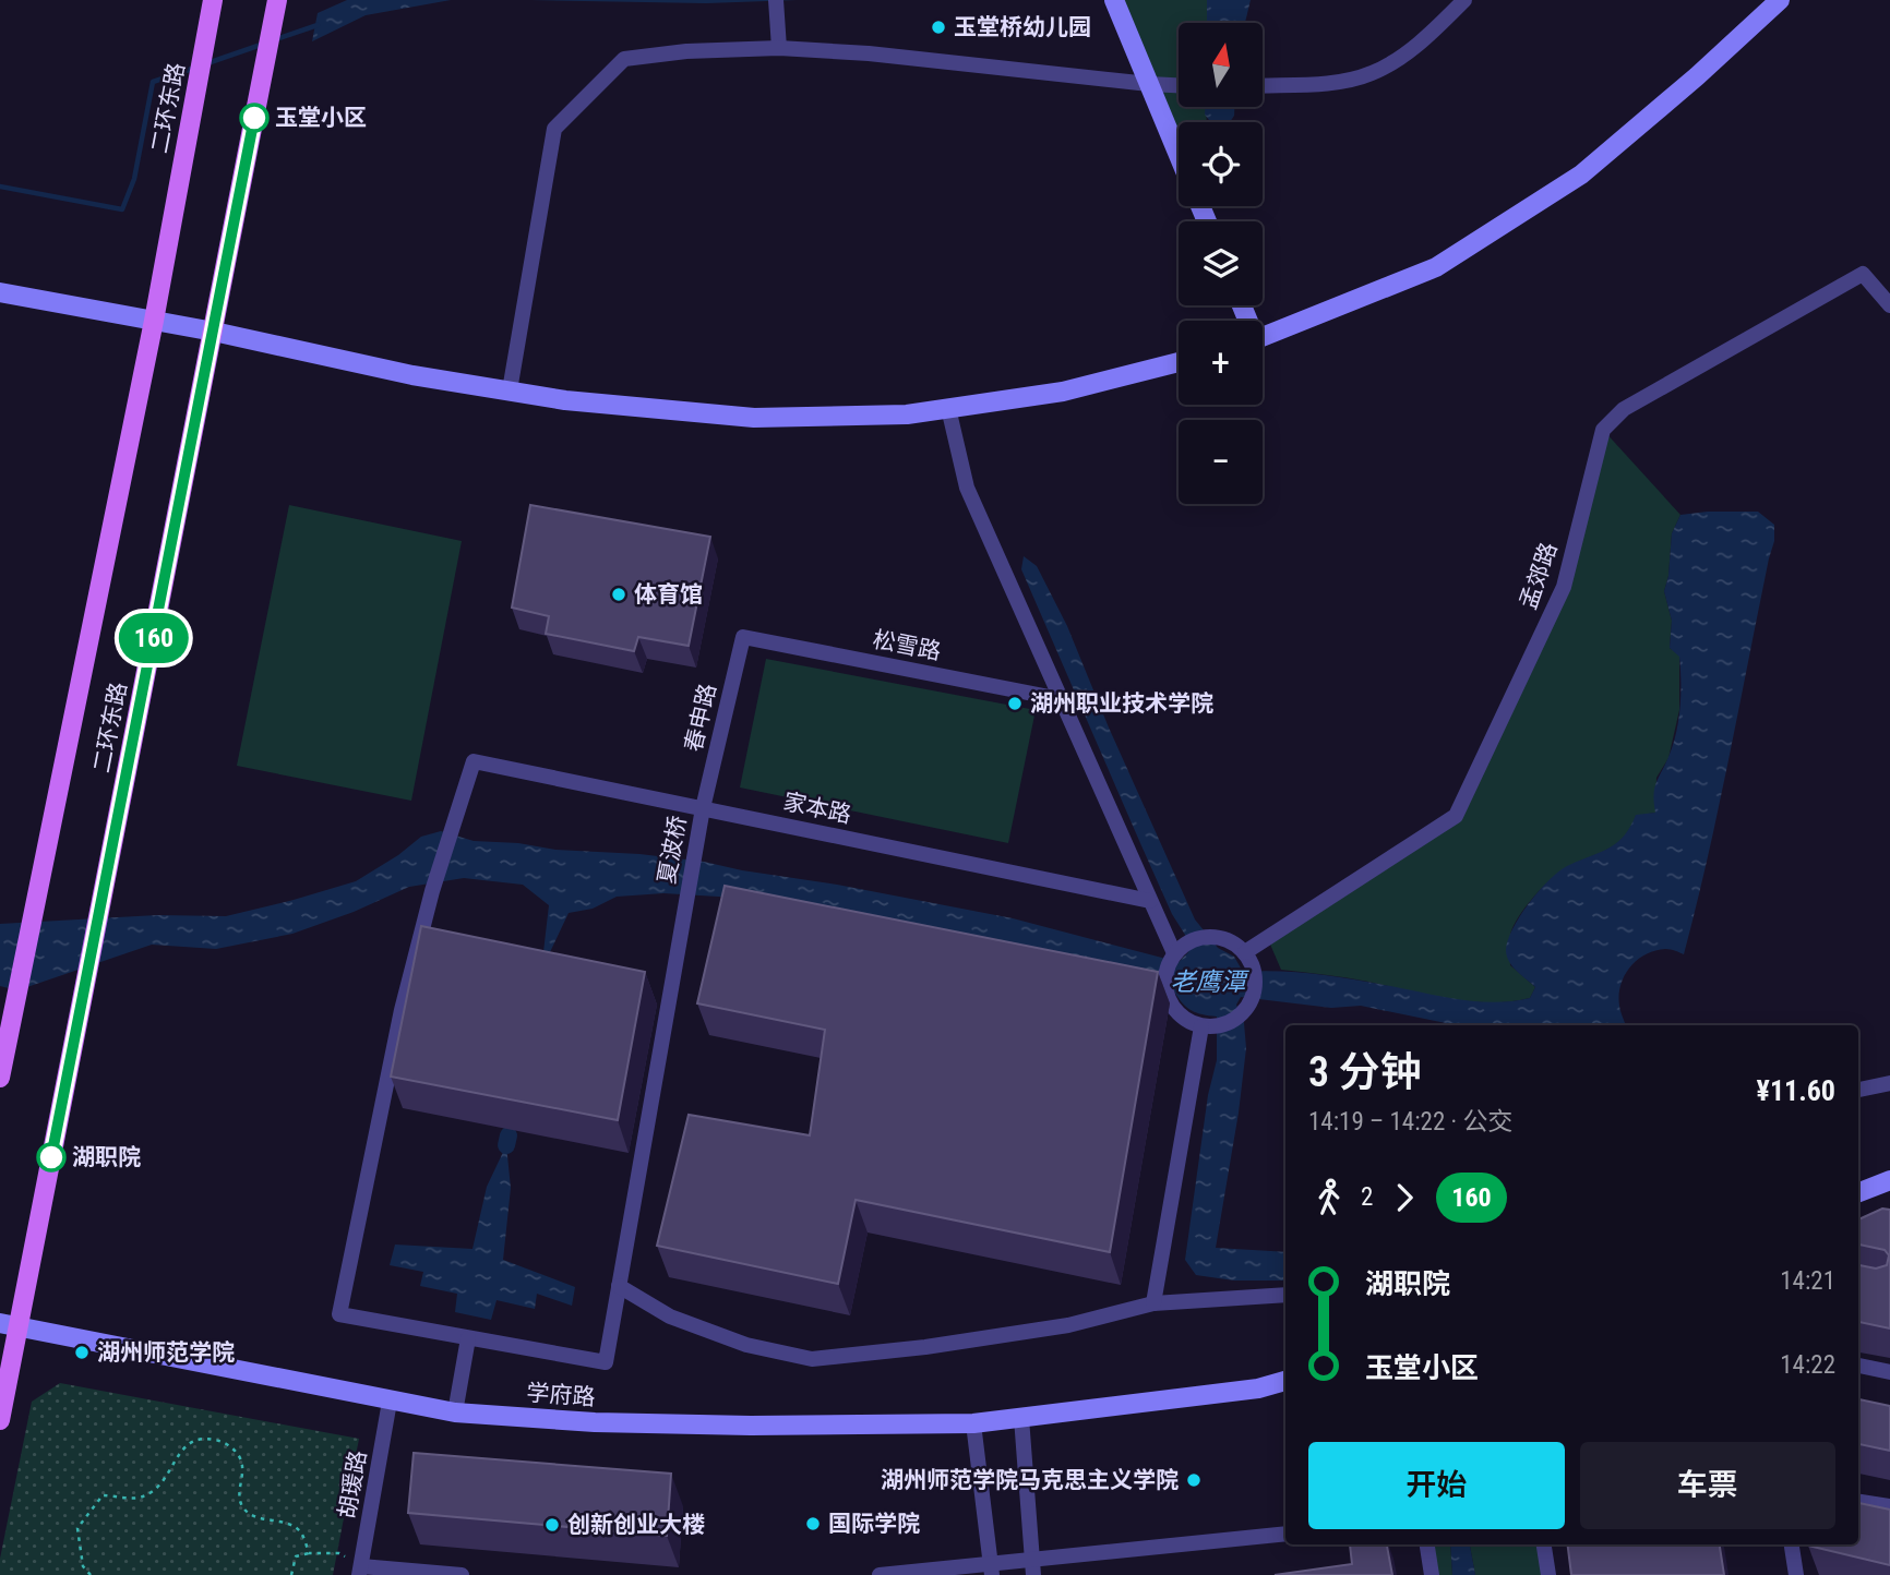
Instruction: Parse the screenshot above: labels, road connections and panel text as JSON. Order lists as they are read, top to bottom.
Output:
{
  "streets": {
    "main road": ["二环东路", "学府路"],
    "street": [
      "孟郊路",
      "松雪路",
      "春申路",
      "家本路",
      "夏波桥",
      "胡瑗路"
    ]
  },
  "crossings": [
    ["二环东路", "学府路"],
    ["松雪路", "春申路"],
    ["春申路", "家本路"],
    ["春申路", "夏波桥"],
    ["家本路", "夏波桥"],
    ["学府路", "胡瑗路"]
  ],
  "water": ["老鹰潭"],
  "places": [
    "玉堂桥幼儿园",
    "玉堂小区",
    "体育馆",
    "湖州职业技术学院",
    "湖职院",
    "湖州师范学院",
    "湖州师范学院马克思主义学院",
    "国际学院",
    "创新创业大楼"
  ],
  "lines": ["bus line 160"],
  "north": "top",
  "page": {
    "on_map": "160",
    "map_buttons": ["+", "−"],
    "heading": ["3 分钟", "14:19 – 14:22 · 公交", "¥11.60"],
    "legs": ["2", "160"],
    "list": [
      {
        "name": "湖职院",
        "value": "14:21"
      },
      {
        "name": "玉堂小区",
        "value": "14:22"
      }
    ],
    "buttons": ["开始", "车票"]
  }
}
